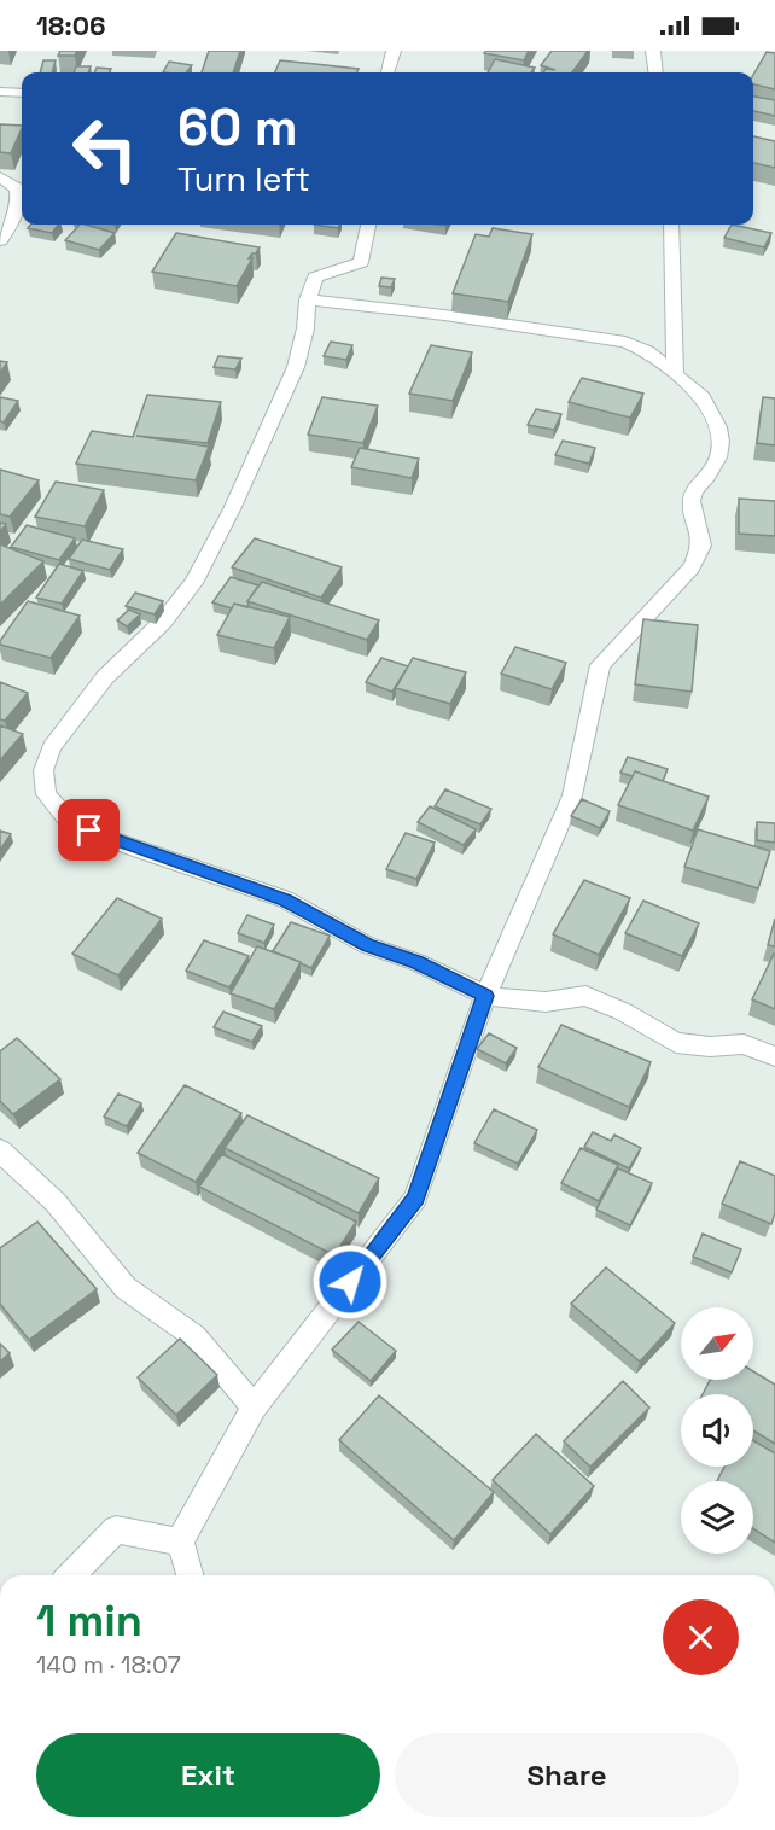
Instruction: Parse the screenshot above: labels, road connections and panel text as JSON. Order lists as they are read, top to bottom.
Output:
{
  "north": "top right",
  "page": {
    "status": "18:06",
    "turn": ["60 m", "Turn left"],
    "heading": ["1 min", "140 m · 18:07"],
    "buttons": ["Exit", "Share"]
  }
}
